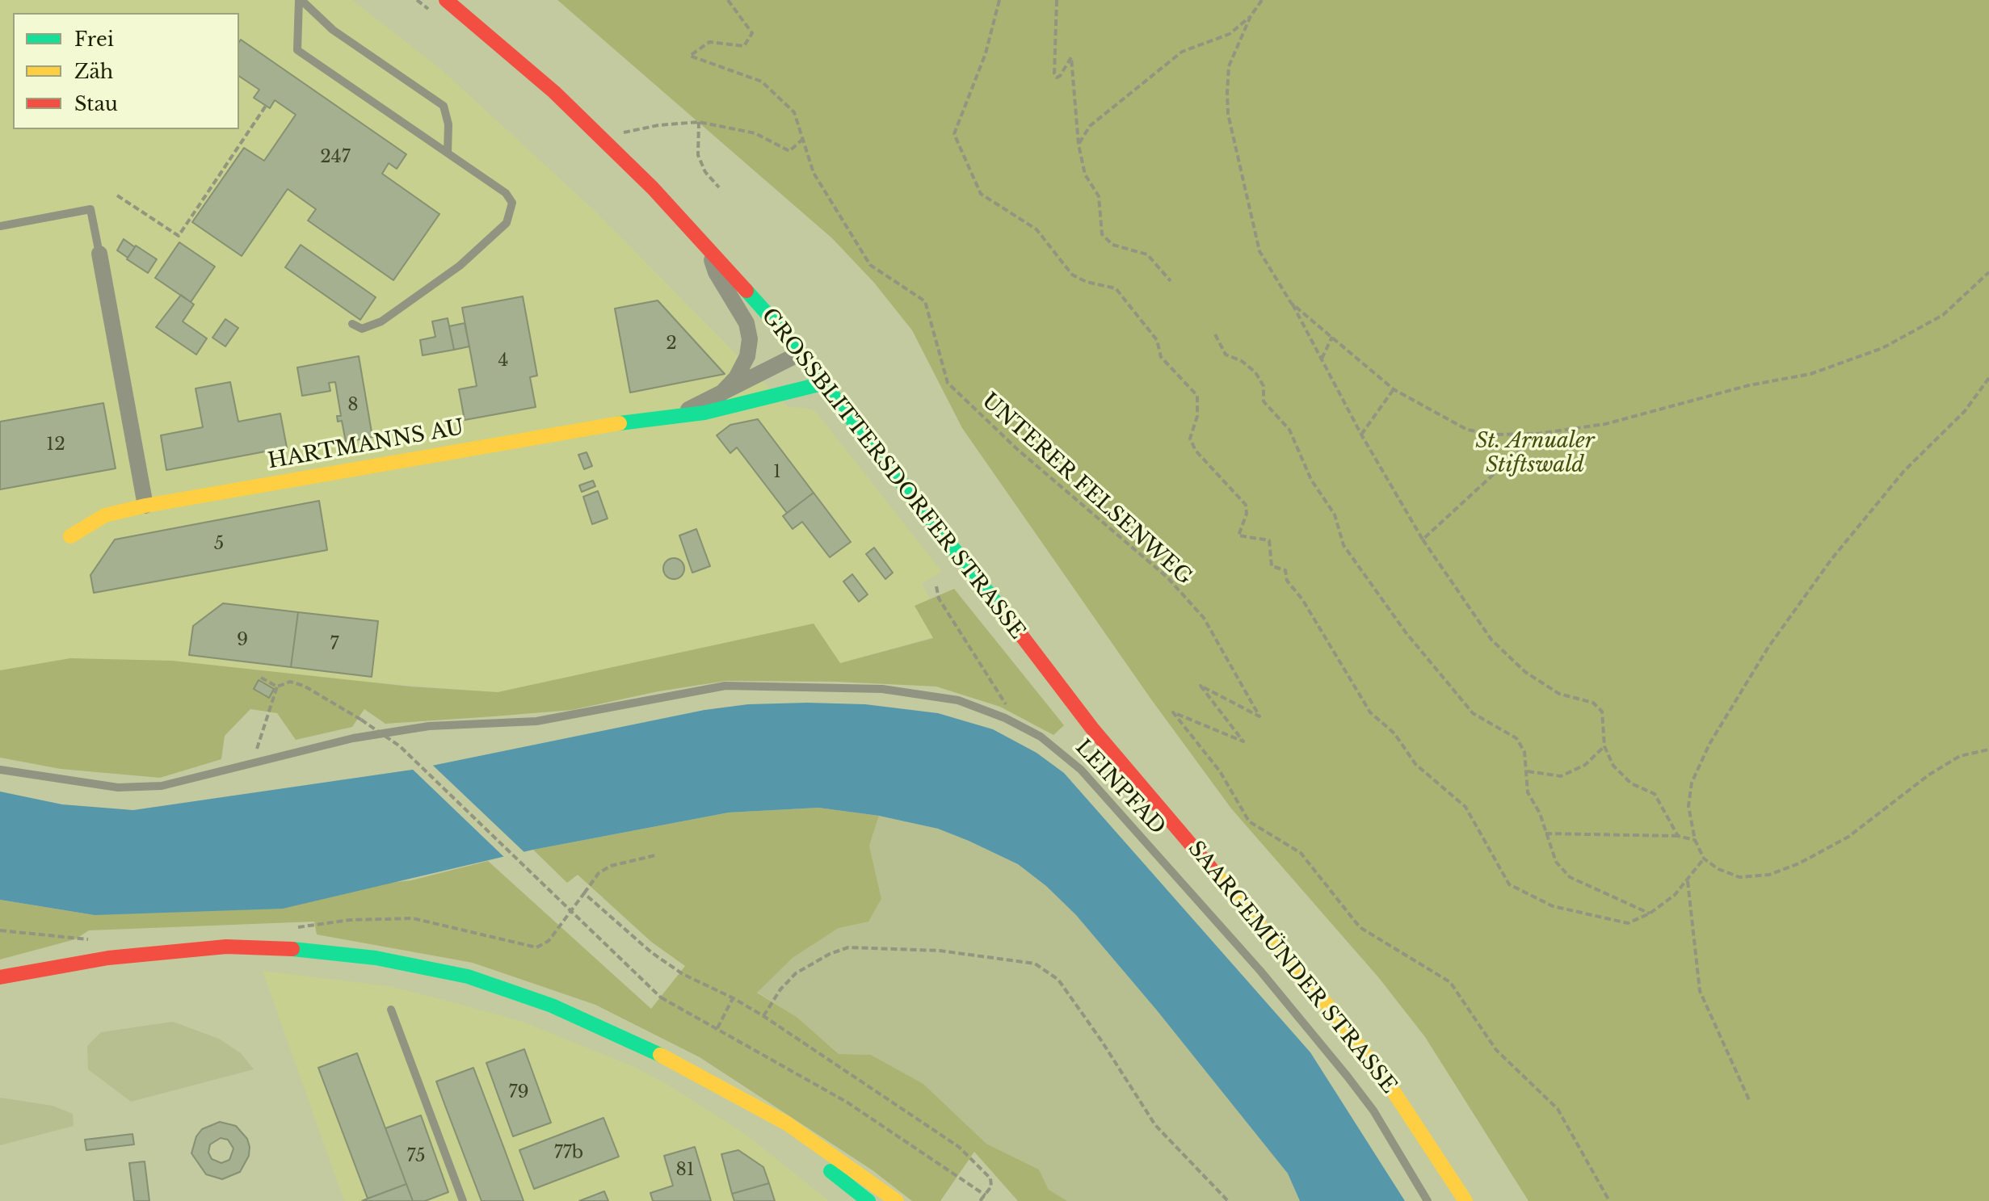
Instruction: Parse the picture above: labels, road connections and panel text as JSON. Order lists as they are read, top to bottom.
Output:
{
  "streets": {
    "main road": ["HARTMANNS AU", "GROSSBLITTERSDORFER STRASSE", "SAARGEMÜNDER STRASSE"],
    "lane": ["LEINPFAD"],
    "path": ["UNTERER FELSENWEG"]
  },
  "crossings": [
    ["HARTMANNS AU", "GROSSBLITTERSDORFER STRASSE"],
    ["GROSSBLITTERSDORFER STRASSE", "SAARGEMÜNDER STRASSE"]
  ],
  "parks": ["St. Arnualer Stiftswald"],
  "house_numbers": [
    "247",
    "2",
    "4",
    "8",
    "12",
    "1",
    "5",
    "9",
    "7",
    "79",
    "77b",
    "75",
    "81"
  ],
  "legend": ["Frei", "Zäh", "Stau"]
}
